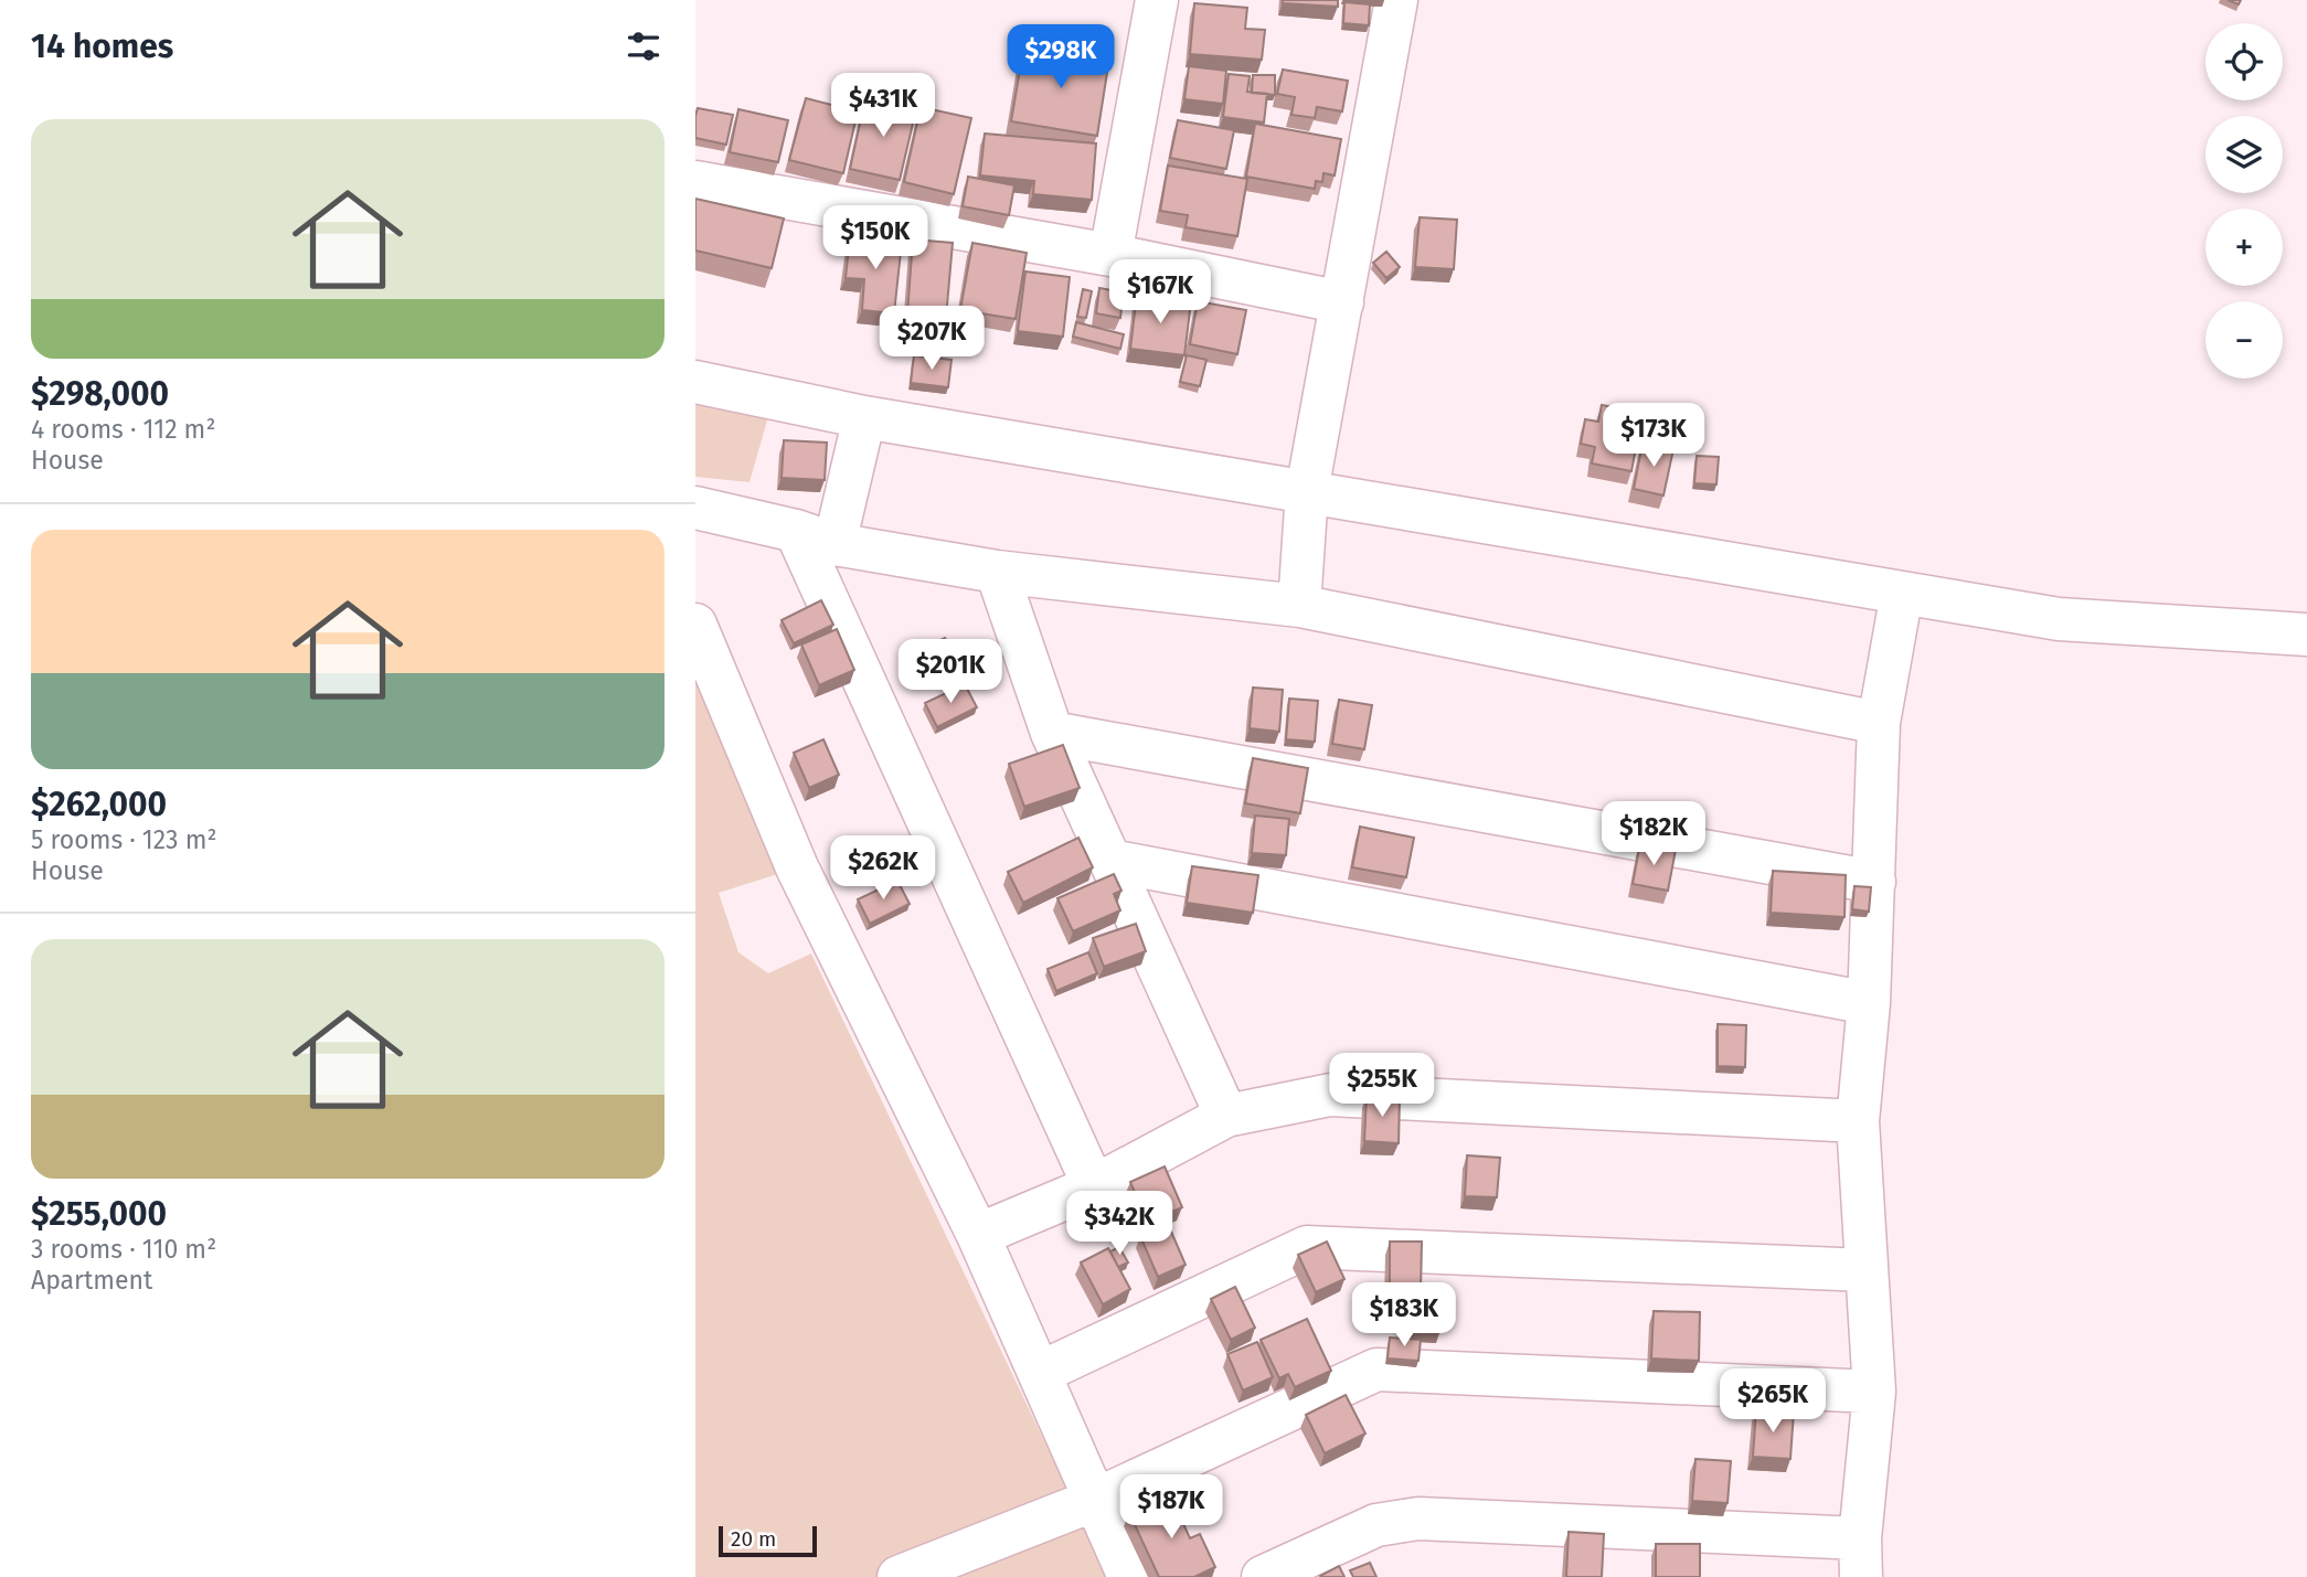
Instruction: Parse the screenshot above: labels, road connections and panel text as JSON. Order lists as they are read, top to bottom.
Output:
{
  "scale_bar": "20 m",
  "page": {
    "heading": "14 homes",
    "map_buttons": ["+", "−"],
    "price": [
      "$298K",
      "$431K",
      "$150K",
      "$167K",
      "$207K",
      "$173K",
      "$201K",
      "$182K",
      "$262K",
      "$255K",
      "$342K",
      "$183K",
      "$265K",
      "$187K"
    ],
    "list": [
      {
        "name": "$298,000",
        "note": "4 rooms · 112 m² · House"
      },
      {
        "name": "$262,000",
        "note": "5 rooms · 123 m² · House"
      },
      {
        "name": "$255,000",
        "note": "3 rooms · 110 m² · Apartment"
      }
    ],
    "scale": "20 m"
  }
}
